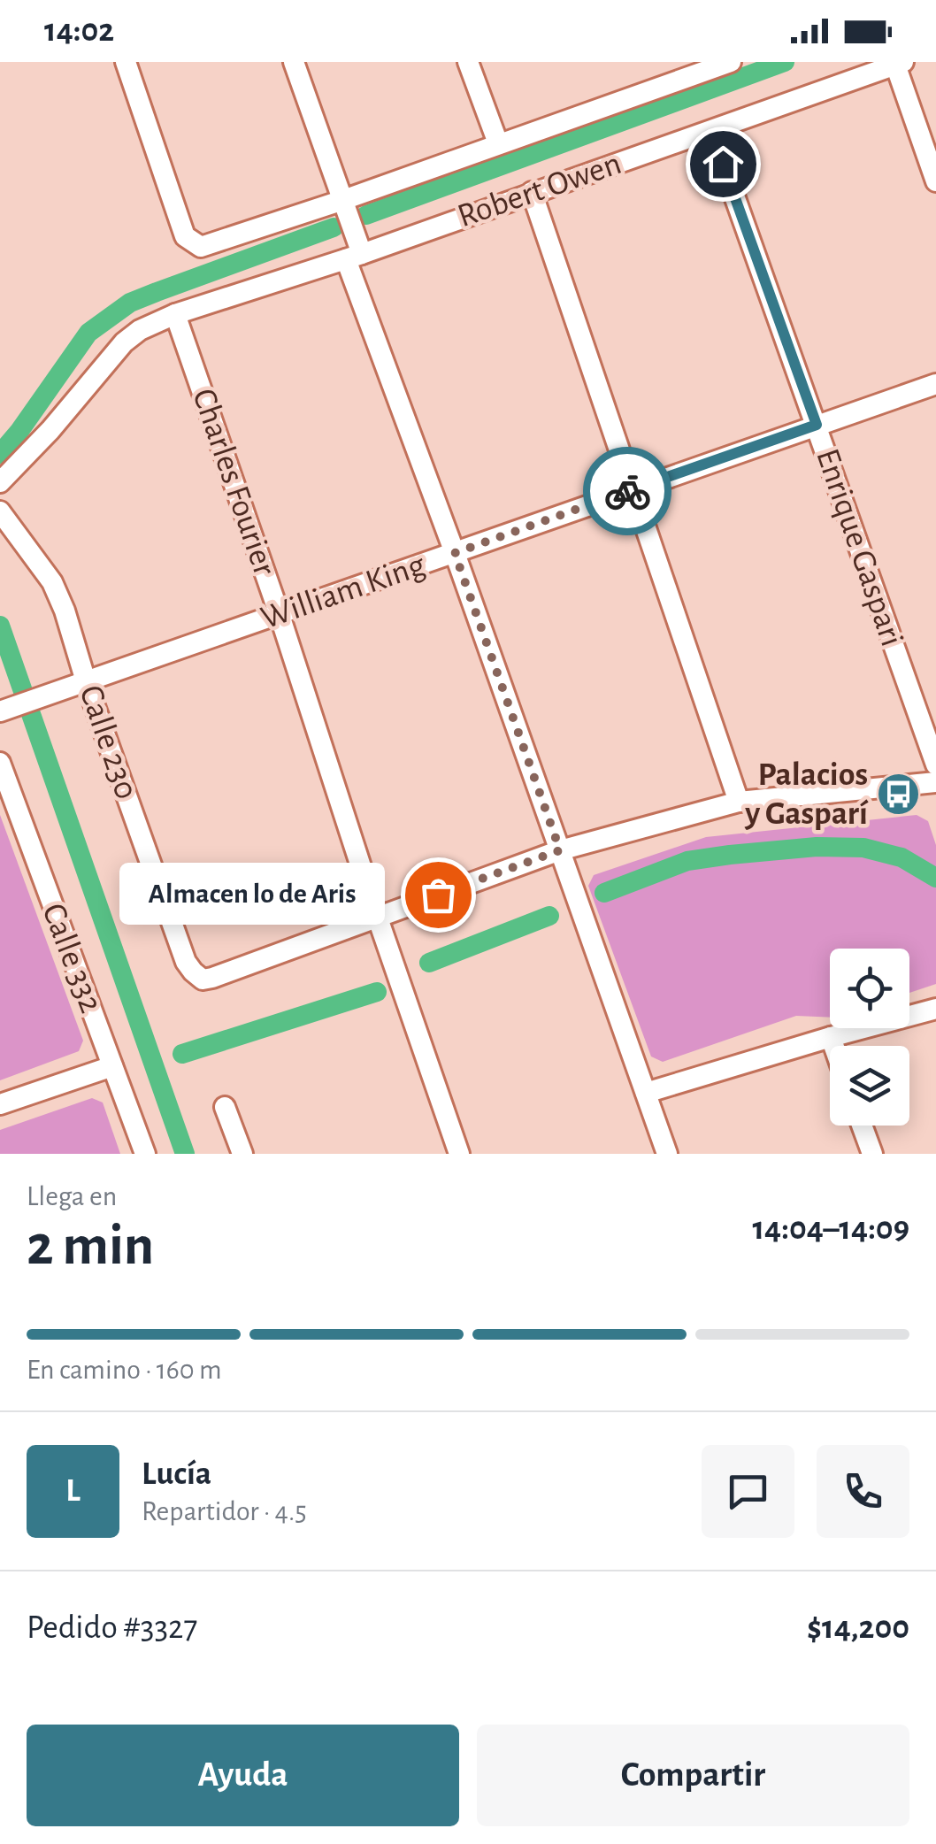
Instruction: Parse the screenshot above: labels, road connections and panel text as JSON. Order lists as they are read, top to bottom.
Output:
{
  "streets": {
    "street": [
      "Robert Owen",
      "Charles Fourier",
      "Enrique Gaspari",
      "William King",
      "Calle 230",
      "Calle 332"
    ]
  },
  "crossings": [
    ["Robert Owen", "Charles Fourier"],
    ["Robert Owen", "Enrique Gaspari"],
    ["Charles Fourier", "William King"],
    ["Charles Fourier", "Calle 230"],
    ["Enrique Gaspari", "William King"],
    ["William King", "Calle 230"]
  ],
  "places": {
    "bus stop": ["Palacios y Gasparí"],
    "other": ["Almacen lo de Aris"]
  },
  "page": {
    "status": "14:02",
    "bubble": "Almacen lo de Aris",
    "heading": ["2 min", "Llega en", "14:04–14:09"],
    "panel": [
      "Lucía",
      "Repartidor · 4.5",
      "Pedido #3327",
      "$14,200"
    ],
    "bar": "En camino · 160 m",
    "round": "L",
    "buttons": ["Ayuda", "Compartir"]
  }
}
